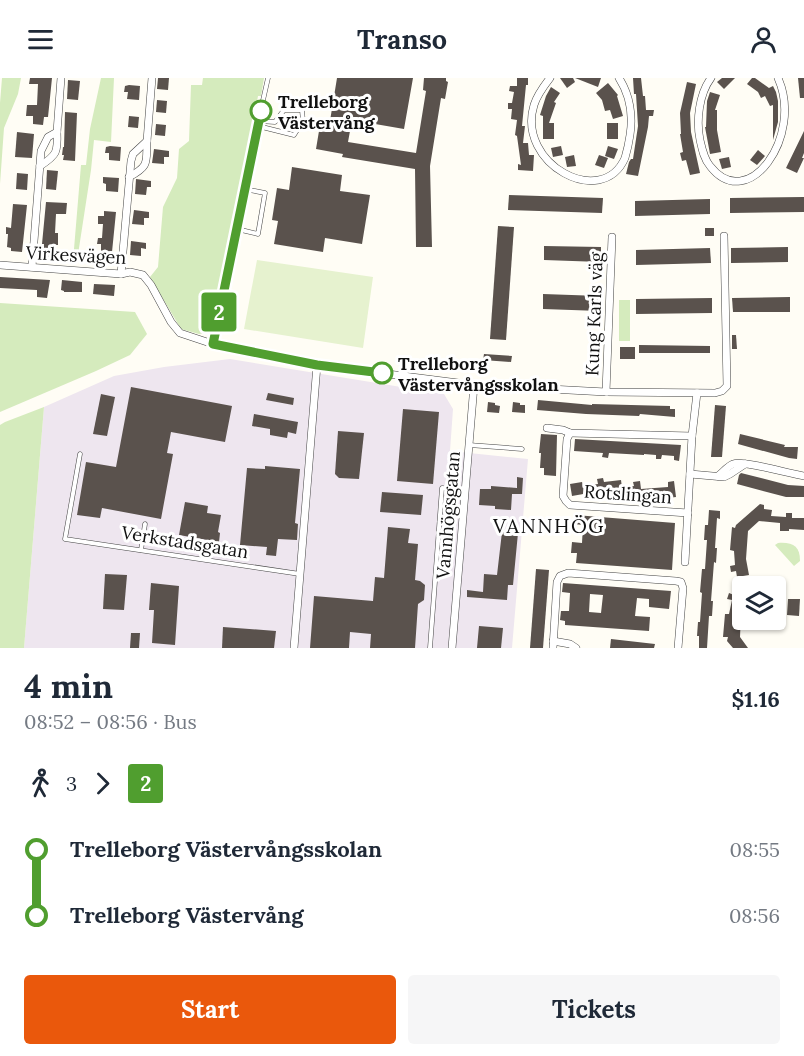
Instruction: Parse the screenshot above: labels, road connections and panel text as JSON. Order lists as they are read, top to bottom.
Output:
{
  "streets": {
    "street": [
      "Virkesvägen",
      "Kung Karls väg",
      "Rotslingan",
      "Vannhögsgatan"
    ],
    "lane": ["Verkstadsgatan"]
  },
  "crossings": [
    ["Virkesvägen", "Kung Karls väg"],
    ["Virkesvägen", "Vannhögsgatan"]
  ],
  "districts": ["VANNHÖG"],
  "places": ["Trelleborg Västervång", "Trelleborg Västervångsskolan"],
  "lines": ["bus line 2"],
  "page": {
    "header": "Transo",
    "on_map": "2",
    "heading": ["4 min", "08:52 – 08:56 · Bus", "$1.16"],
    "legs": ["3", "2"],
    "list": [
      {
        "name": "Trelleborg Västervångsskolan",
        "value": "08:55"
      },
      {
        "name": "Trelleborg Västervång",
        "value": "08:56"
      }
    ],
    "buttons": ["Start", "Tickets"]
  }
}
